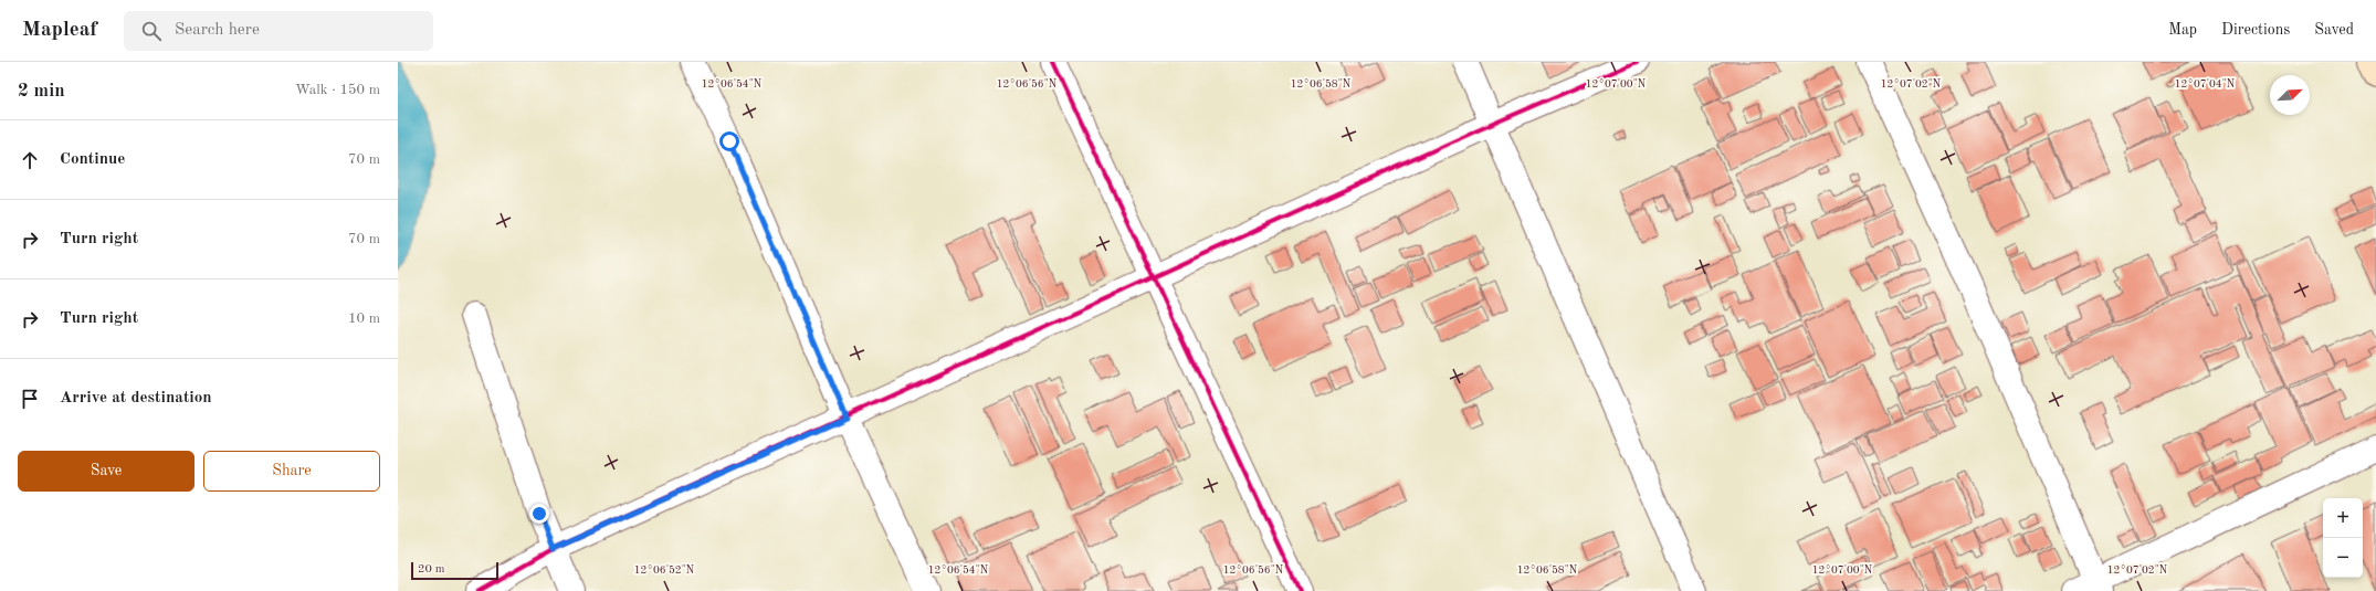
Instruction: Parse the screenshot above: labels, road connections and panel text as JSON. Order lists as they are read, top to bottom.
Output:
{
  "scale_bar": "20 m",
  "north": "top right",
  "page": {
    "header": "Mapleaf",
    "search": "Search here",
    "nav": ["Map", "Directions", "Saved"],
    "heading": ["2 min", "Walk · 150 m"],
    "list": [
      ["Continue", "70 m"],
      ["Turn right", "70 m"],
      ["Turn right", "10 m"],
      "Arrive at destination"
    ],
    "buttons": ["Save", "Share"],
    "map_buttons": ["+", "−"],
    "scale": "20 m"
  },
  "coordinates": [
    "12°07'04\"N",
    "12°06'54\"N",
    "12°06'56\"N",
    "12°06'58\"N",
    "12°07'00\"N",
    "12°07'02\"N",
    "12°06'52\"N"
  ]
}
